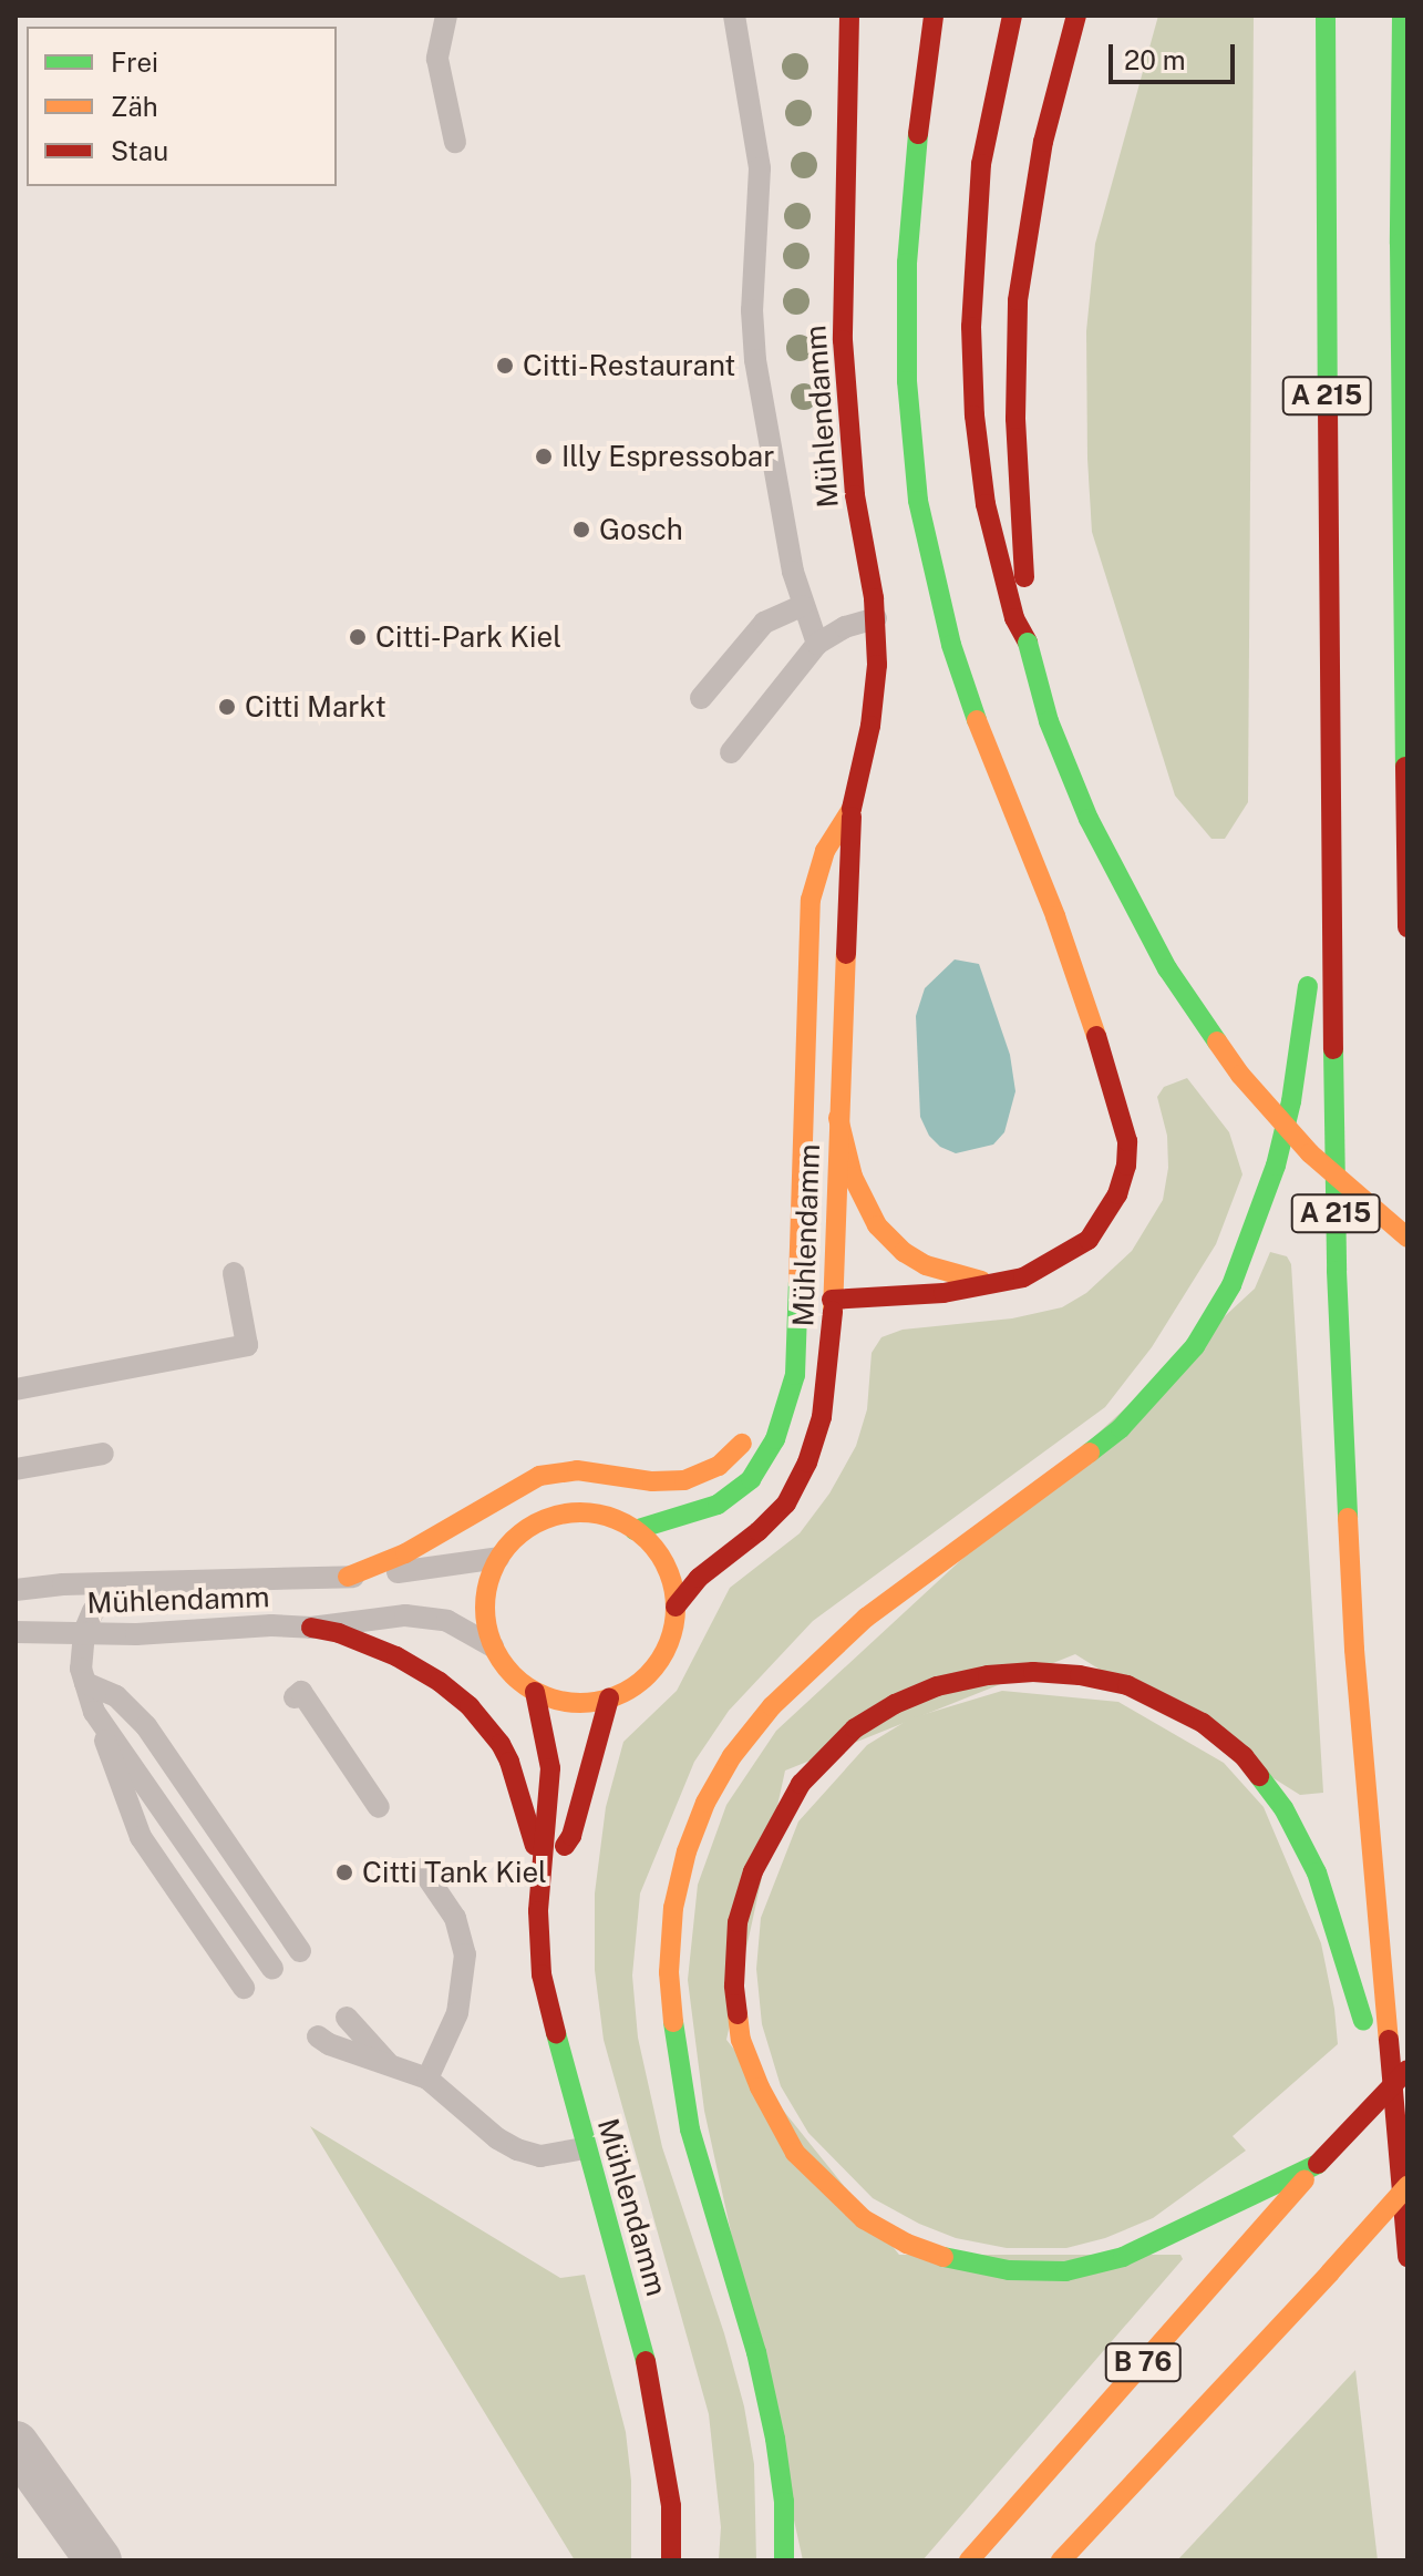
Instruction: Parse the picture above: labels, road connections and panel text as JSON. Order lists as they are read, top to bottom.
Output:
{
  "streets": {
    "main road": ["A 215", "Mühlendamm", "B 76"]
  },
  "crossings": [
    ["A 215", "B 76"]
  ],
  "places": [
    "Citti-Restaurant",
    "Illy Espressobar",
    "Gosch",
    "Citti-Park Kiel",
    "Citti Markt",
    "Citti Tank Kiel"
  ],
  "legend": ["Frei", "Zäh", "Stau"],
  "scale_bar": "20 m"
}
